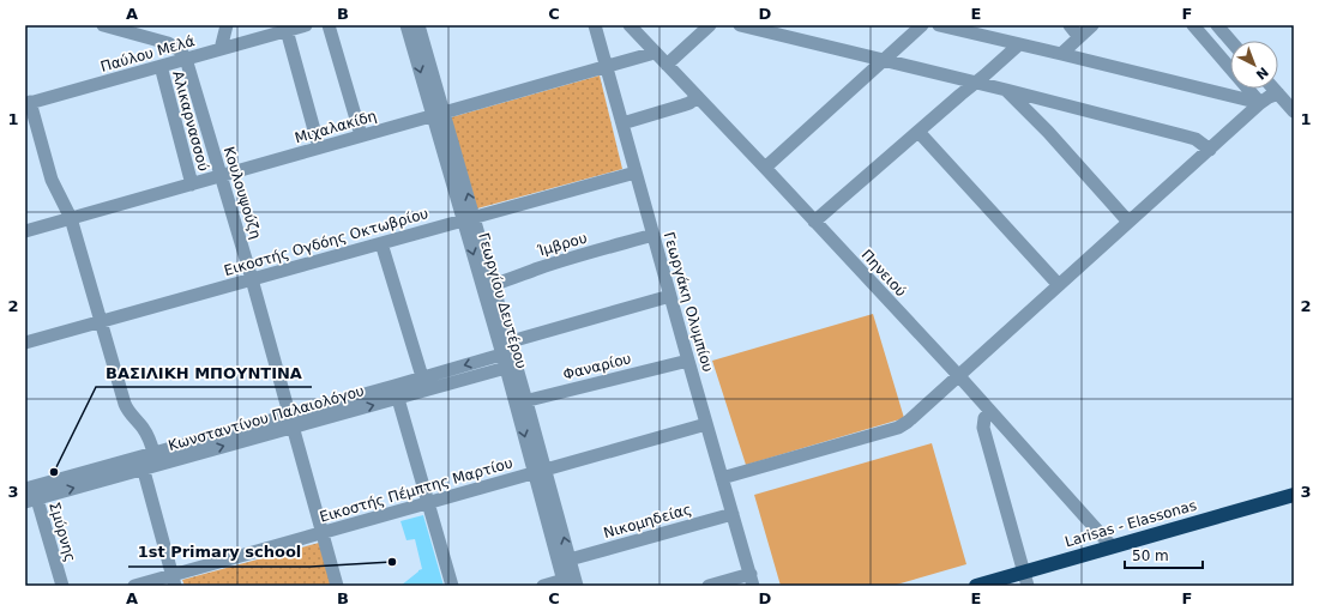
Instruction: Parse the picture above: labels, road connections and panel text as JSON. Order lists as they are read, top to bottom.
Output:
{
  "streets": {
    "highway": ["Larisas - Elassonas"],
    "street": [
      "Παύλου Μελά",
      "Αλικαρνασσού",
      "Μιχαλακίδη",
      "Κουλουψούζη",
      "Εικοστής Ογδόης Οκτωβρίου",
      "Ίμβρου",
      "Πηνειού",
      "Γεωργίου Δευτέρου",
      "Γεωργάκη Ολυμπίου",
      "Φαναρίου",
      "Κωνσταντίνου Παλαιολόγου",
      "Εικοστής Πέμπτης Μαρτίου",
      "Νικομηδείας",
      "Σμύρνης"
    ]
  },
  "crossings": [
    ["Παύλου Μελά", "Αλικαρνασσού"],
    ["Παύλου Μελά", "Κουλουψούζη"],
    ["Αλικαρνασσού", "Μιχαλακίδη"],
    ["Μιχαλακίδη", "Κουλουψούζη"],
    ["Μιχαλακίδη", "Πηνειού"],
    ["Μιχαλακίδη", "Γεωργίου Δευτέρου"],
    ["Μιχαλακίδη", "Γεωργάκη Ολυμπίου"],
    ["Κουλουψούζη", "Εικοστής Ογδόης Οκτωβρίου"],
    ["Κουλουψούζη", "Κωνσταντίνου Παλαιολόγου"],
    ["Κουλουψούζη", "Εικοστής Πέμπτης Μαρτίου"],
    ["Εικοστής Ογδόης Οκτωβρίου", "Γεωργίου Δευτέρου"],
    ["Εικοστής Ογδόης Οκτωβρίου", "Γεωργάκη Ολυμπίου"],
    ["Ίμβρου", "Γεωργίου Δευτέρου"],
    ["Ίμβρου", "Γεωργάκη Ολυμπίου"],
    ["Πηνειού", "Larisas - Elassonas"],
    ["Γεωργίου Δευτέρου", "Φαναρίου"],
    ["Γεωργίου Δευτέρου", "Κωνσταντίνου Παλαιολόγου"],
    ["Γεωργίου Δευτέρου", "Εικοστής Πέμπτης Μαρτίου"],
    ["Γεωργίου Δευτέρου", "Νικομηδείας"],
    ["Γεωργάκη Ολυμπίου", "Φαναρίου"],
    ["Γεωργάκη Ολυμπίου", "Κωνσταντίνου Παλαιολόγου"],
    ["Γεωργάκη Ολυμπίου", "Εικοστής Πέμπτης Μαρτίου"],
    ["Γεωργάκη Ολυμπίου", "Νικομηδείας"],
    ["Κωνσταντίνου Παλαιολόγου", "Σμύρνης"]
  ],
  "places": ["ΒΑΣΙΛΙΚΗ ΜΠΟΥΝΤΙΝΑ", "1st Primary school"],
  "scale_bar": "50 m",
  "north": "bottom right",
  "grid": {
    "columns": [
      "A",
      "B",
      "C",
      "D",
      "E",
      "F"
    ],
    "rows": ["1", "2", "3"]
  }
}
